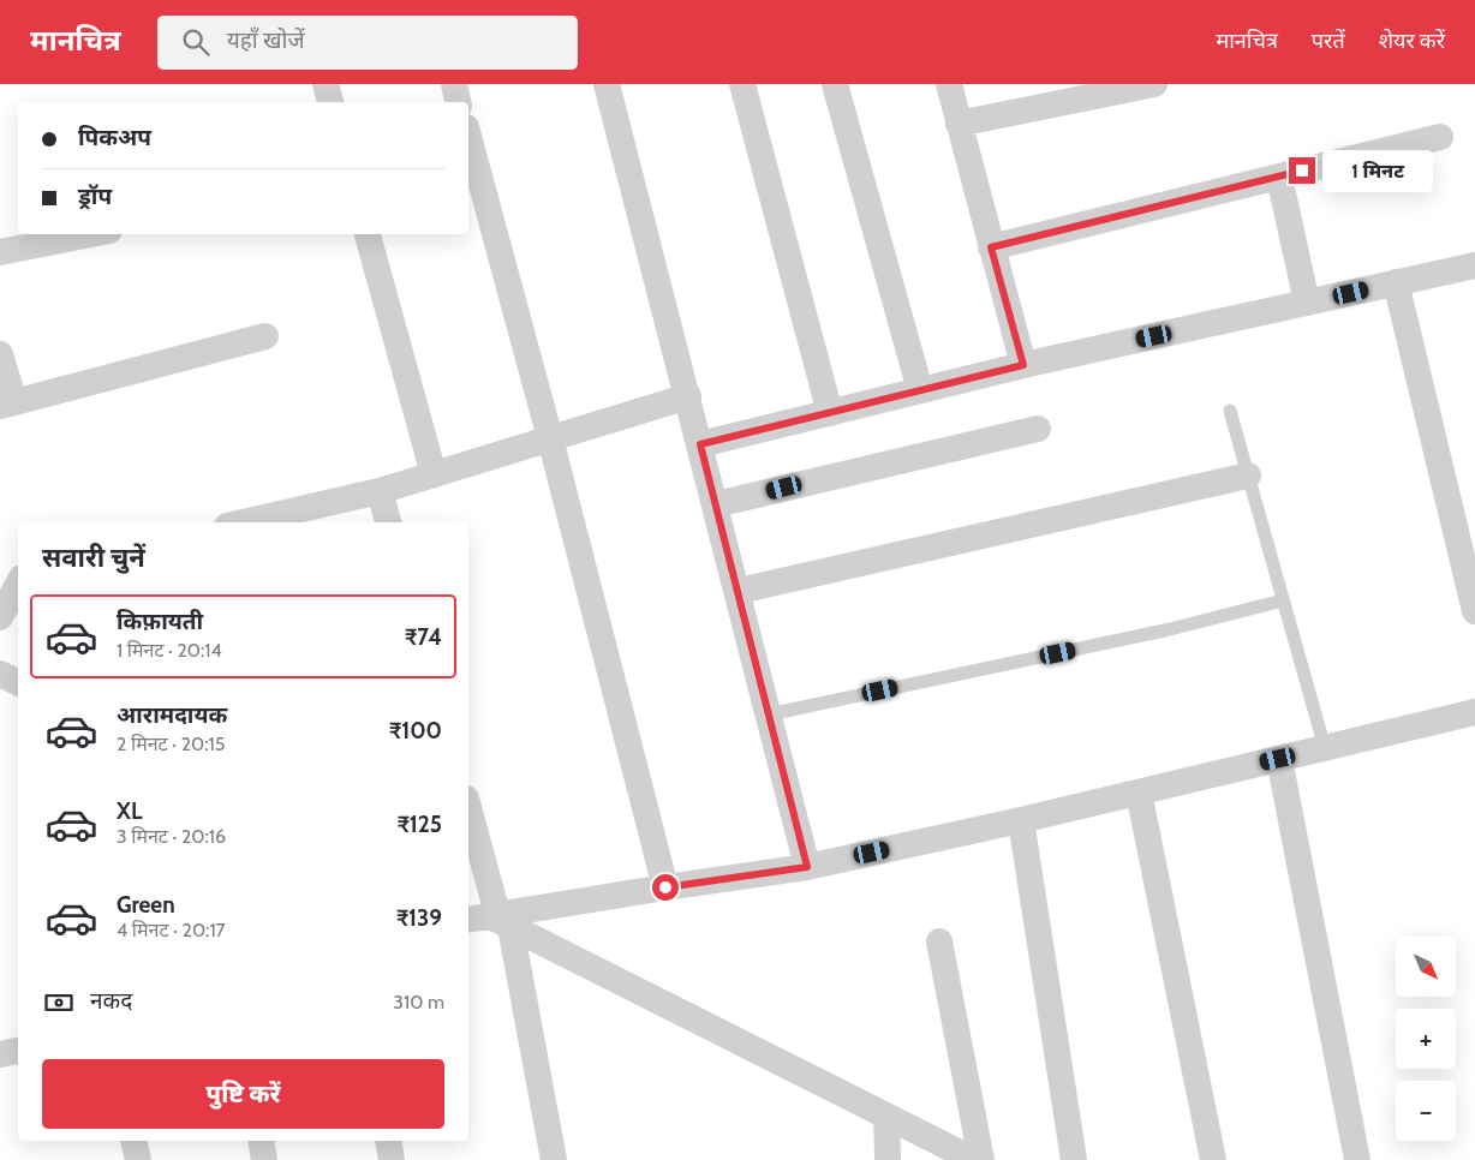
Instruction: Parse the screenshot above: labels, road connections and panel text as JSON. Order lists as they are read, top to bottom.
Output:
{
  "north": "bottom right",
  "page": {
    "header": "मानचित्र",
    "search": "यहाँ खोजें",
    "nav": ["मानचित्र", "परतें", "शेयर करें"],
    "banner": ["पिकअप", "ड्रॉप"],
    "bubble": "1 मिनट",
    "heading": "सवारी चुनें",
    "list": [
      {
        "name": "किफ़ायती",
        "note": "1 मिनट · 20:14",
        "value": "₹74"
      },
      {
        "name": "आरामदायक",
        "note": "2 मिनट · 20:15",
        "value": "₹100"
      },
      {
        "name": "XL",
        "note": "3 मिनट · 20:16",
        "value": "₹125"
      },
      {
        "name": "Green",
        "note": "4 मिनट · 20:17",
        "value": "₹139"
      }
    ],
    "map_buttons": ["+", "−"],
    "pay": ["नकद", "310 m"],
    "buttons": "पुष्टि करें"
  }
}
